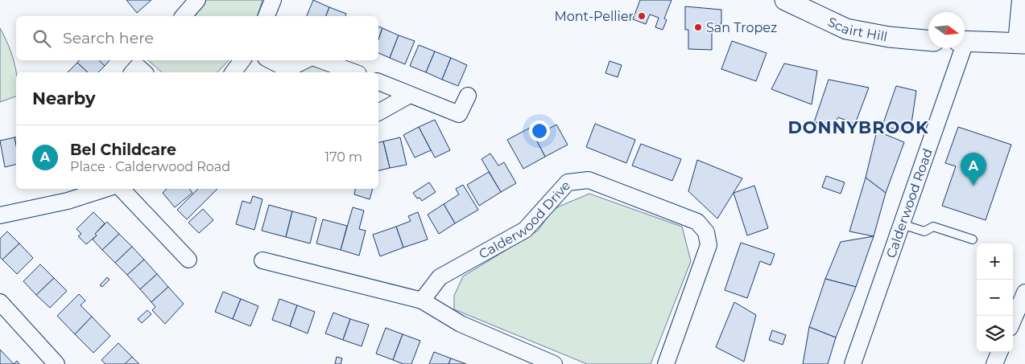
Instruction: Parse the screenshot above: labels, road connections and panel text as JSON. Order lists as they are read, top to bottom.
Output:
{
  "streets": {
    "street": ["Scairt Hill", "Calderwood Road", "Calderwood Drive"]
  },
  "districts": ["DONNYBROOK"],
  "places": ["Mont-Pellier", "San Tropez"],
  "north": "right",
  "page": {
    "search": "Search here",
    "heading": "Nearby",
    "list": [
      {
        "mark": "A",
        "name": "Bel Childcare",
        "note": "Place · Calderwood Road",
        "value": "170 m"
      }
    ],
    "pins": "A",
    "map_buttons": ["+", "−"]
  }
}
